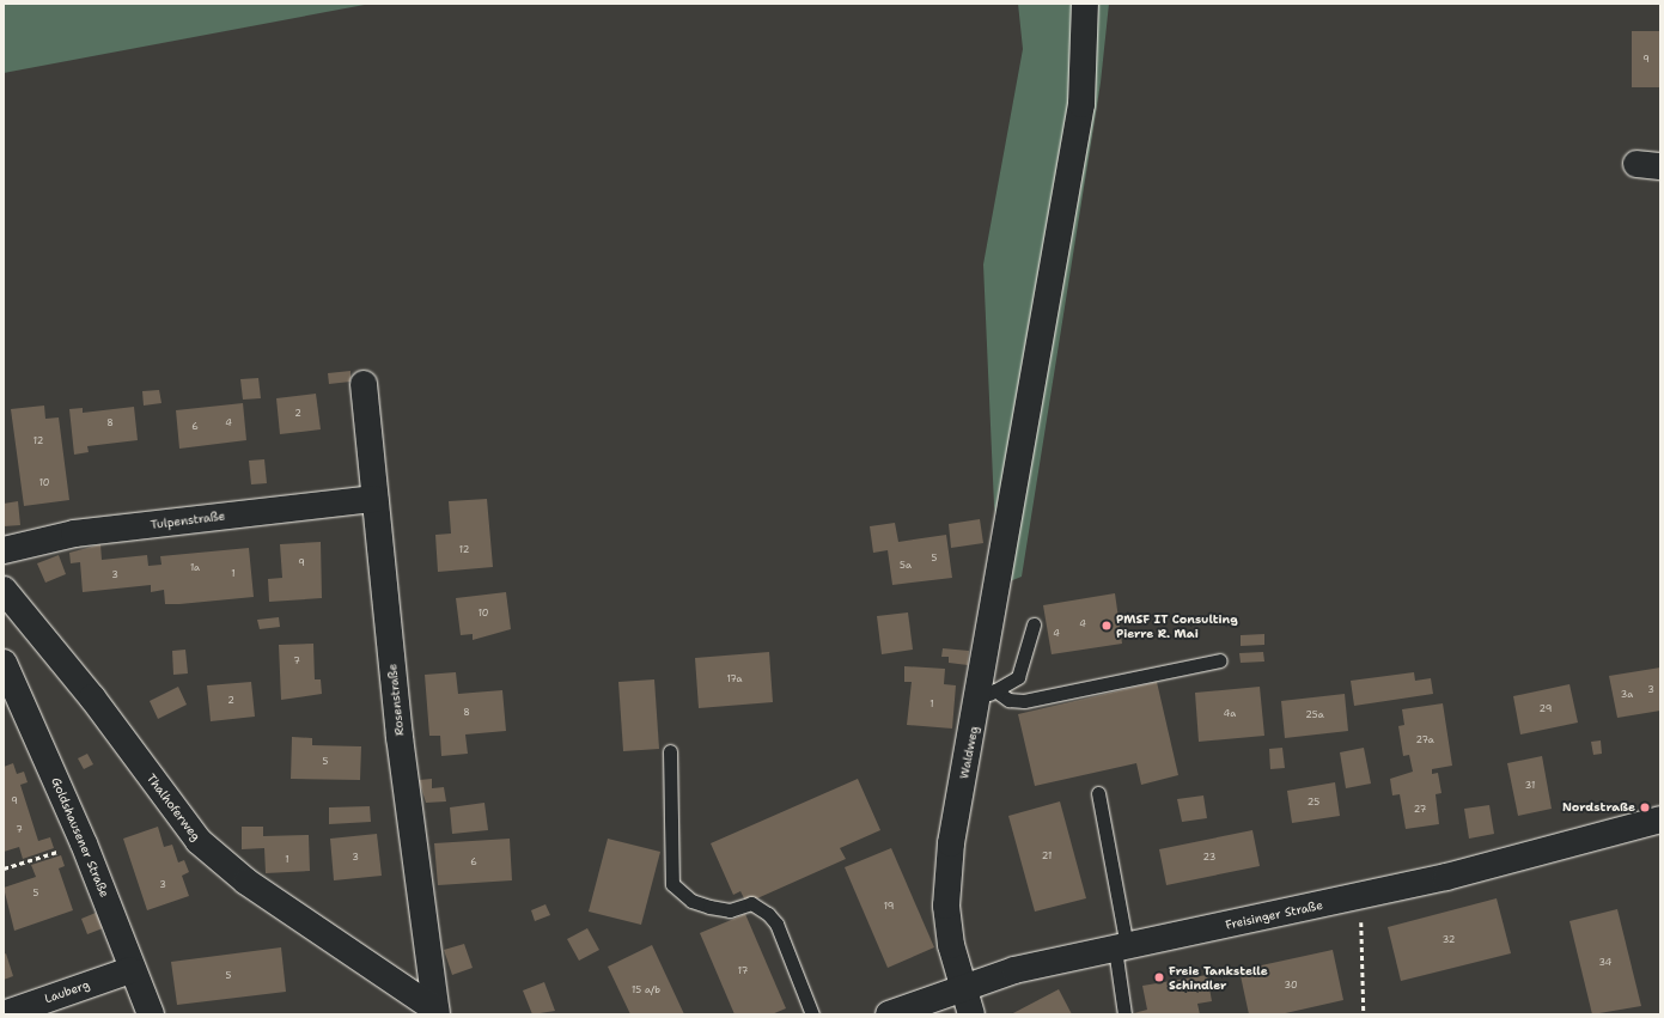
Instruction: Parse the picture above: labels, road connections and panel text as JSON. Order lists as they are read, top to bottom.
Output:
{
  "streets": {
    "street": [
      "Tulpenstraße",
      "Rosenstraße",
      "Waldweg",
      "Thalhoferweg",
      "Goldshausener Straße",
      "Freisinger Straße",
      "Lauberg"
    ]
  },
  "crossings": [
    ["Tulpenstraße", "Rosenstraße"],
    ["Rosenstraße", "Thalhoferweg"],
    ["Waldweg", "Freisinger Straße"],
    ["Goldshausener Straße", "Lauberg"]
  ],
  "places": ["PMSF IT Consulting Pierre R. Mai", "Nordstraße", "Freie Tankstelle Schindler"],
  "house_numbers": [
    "9",
    "2",
    "8",
    "4",
    "6",
    "12",
    "10",
    "12",
    "5",
    "9",
    "5a",
    "1a",
    "1",
    "3",
    "10",
    "4",
    "4",
    "7",
    "17a",
    "3",
    "3a",
    "2",
    "1",
    "29",
    "8",
    "4a",
    "25a",
    "27a",
    "5",
    "31",
    "9",
    "25",
    "27",
    "7",
    "21",
    "3",
    "23",
    "1",
    "6",
    "3",
    "5",
    "19",
    "32",
    "34",
    "17",
    "5",
    "30",
    "15 a/b"
  ]
}
